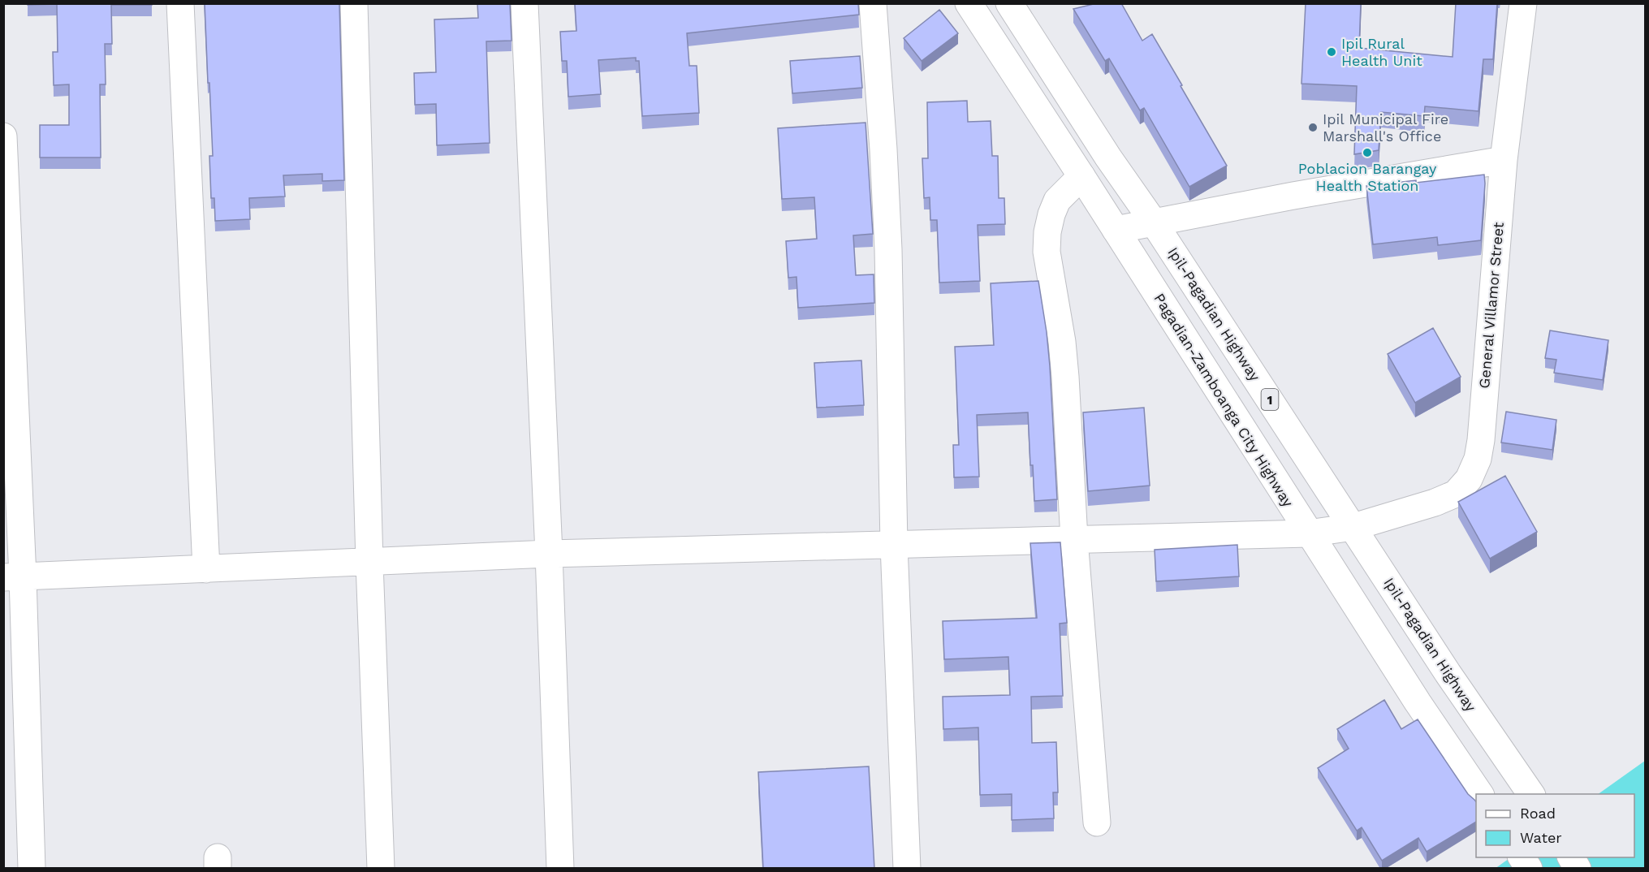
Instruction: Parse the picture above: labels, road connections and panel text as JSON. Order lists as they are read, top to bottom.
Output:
{
  "streets": {
    "street": [
      "General Villamor Street",
      "Ipil-Pagadian Highway",
      "1",
      "Pagadian-Zamboanga City Highway"
    ]
  },
  "crossings": [
    ["General Villamor Street", "Ipil-Pagadian Highway"],
    ["General Villamor Street", "Pagadian-Zamboanga City Highway"]
  ],
  "places": ["Ipil Rural Health Unit", "Ipil Municipal Fire Marshall's Office", "Poblacion Barangay Health Station"],
  "legend": ["Road", "Water"]
}
